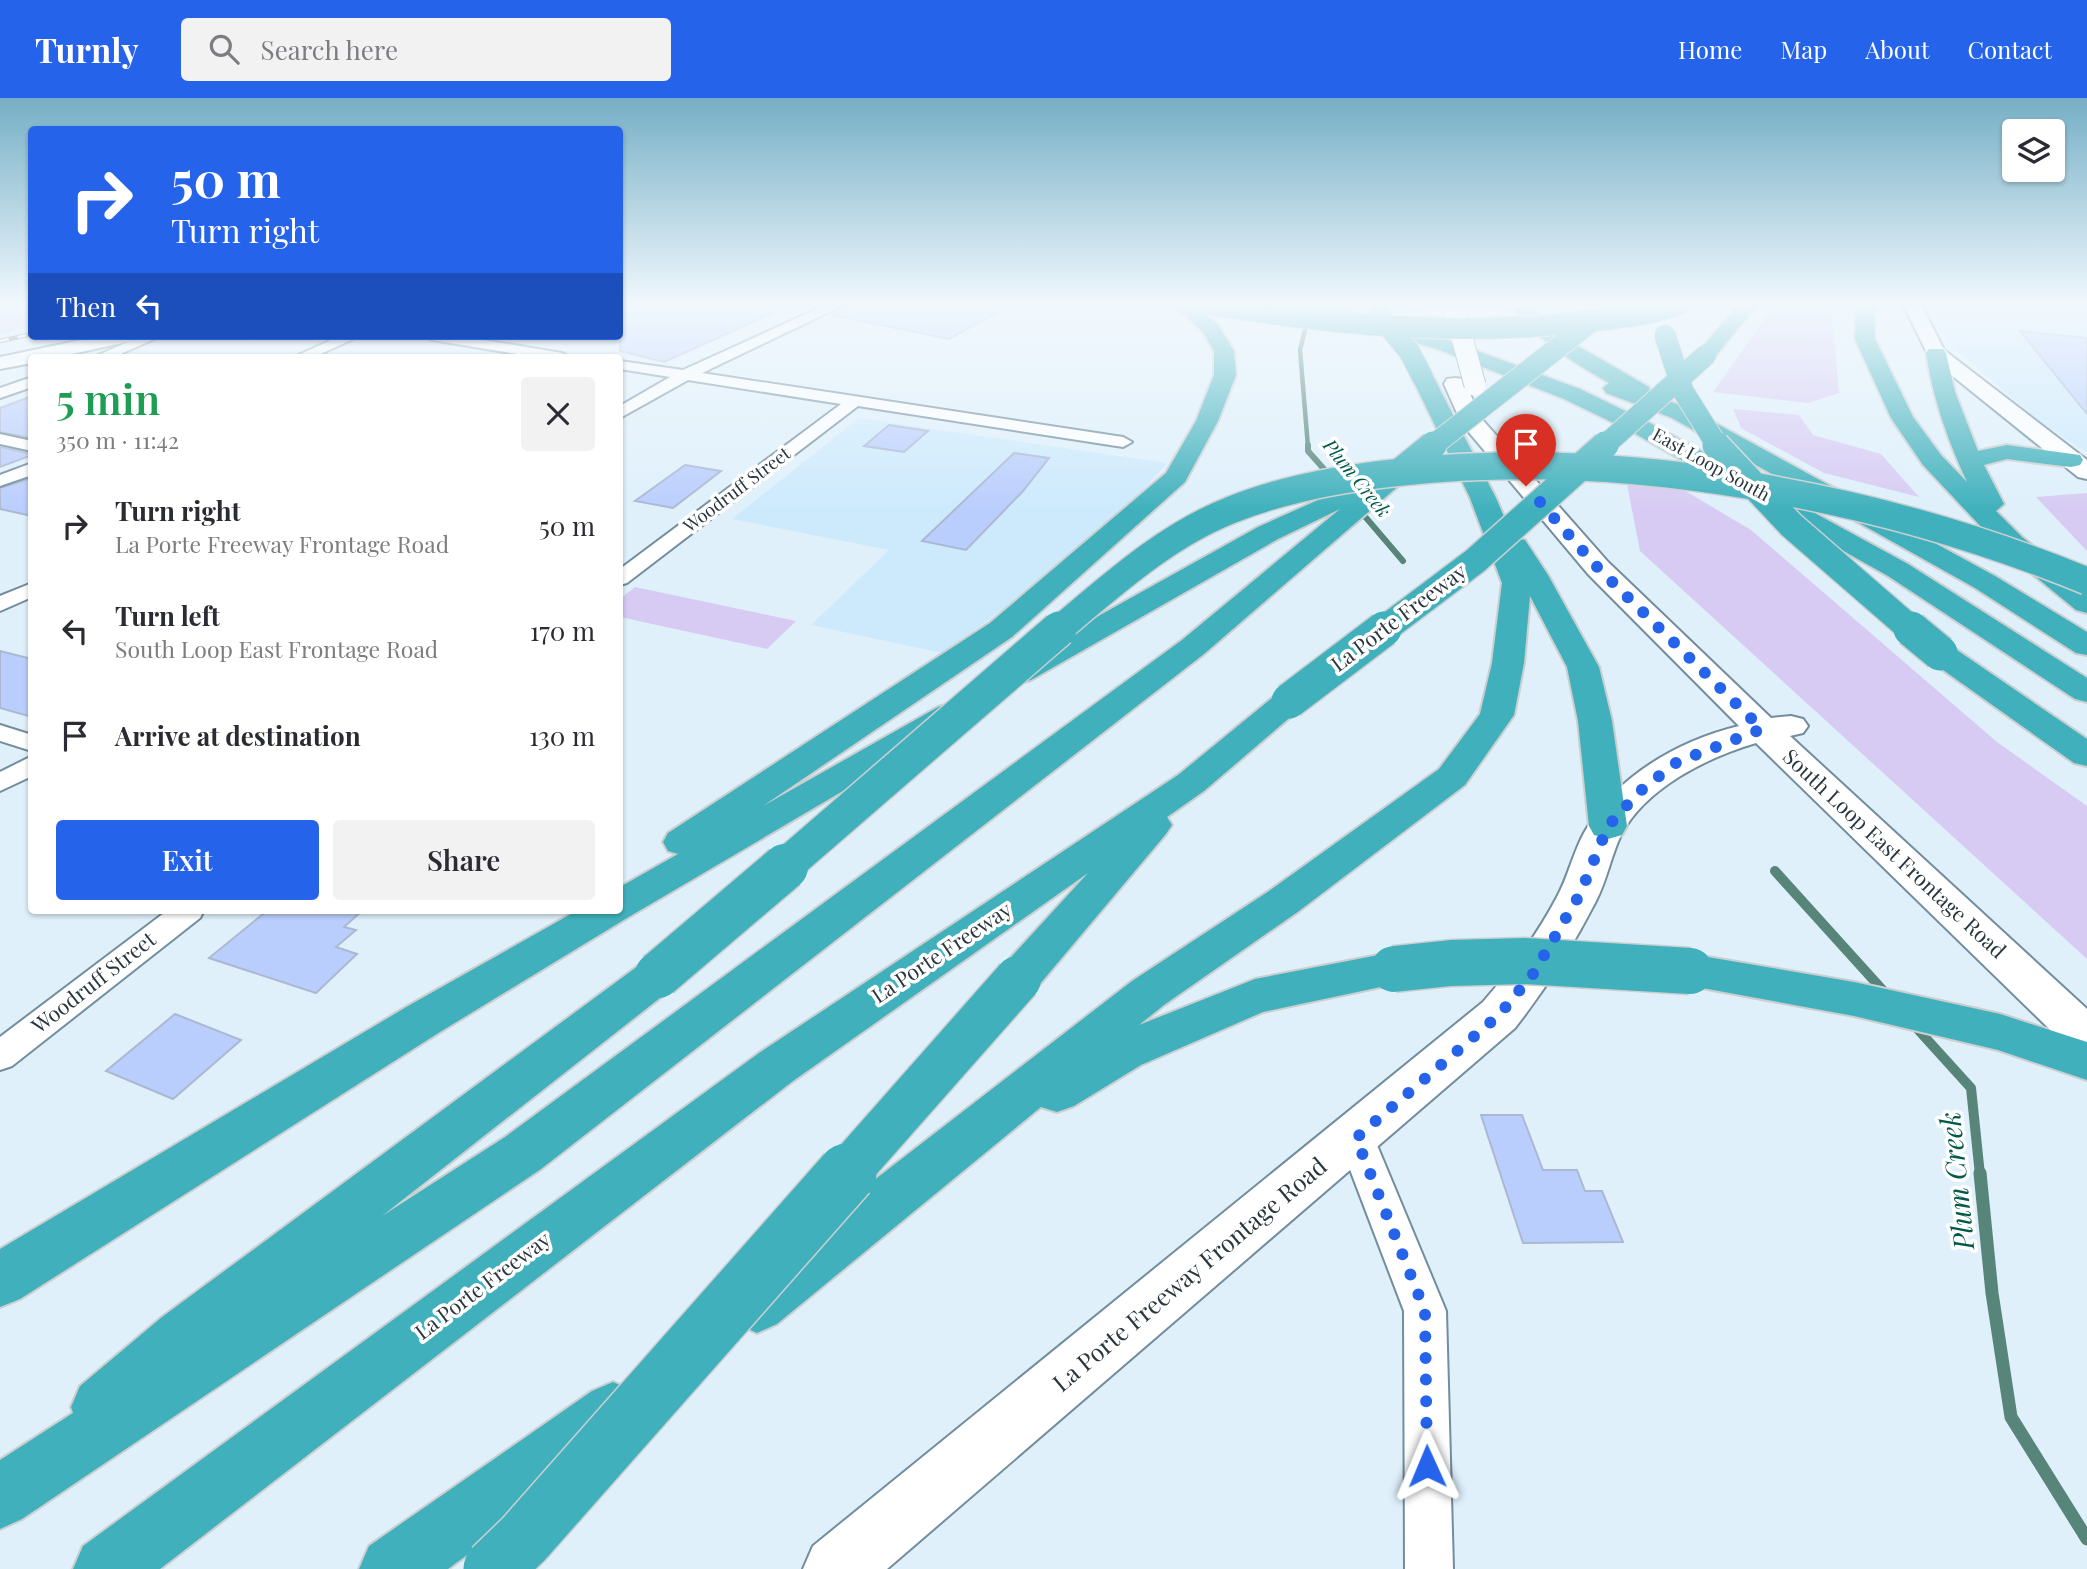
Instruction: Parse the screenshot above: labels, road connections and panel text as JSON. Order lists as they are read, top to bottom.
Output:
{
  "streets": {
    "highway": ["East Loop South", "La Porte Freeway"],
    "main road": ["South Loop East Frontage Road", "La Porte Freeway Frontage Road"],
    "street": ["Woodruff Street"]
  },
  "crossings": [
    ["South Loop East Frontage Road", "La Porte Freeway Frontage Road"]
  ],
  "water": ["Plum Creek"],
  "page": {
    "header": "Turnly",
    "search": "Search here",
    "nav": [
      "Home",
      "Map",
      "About",
      "Contact"
    ],
    "turn": ["50 m", "Turn right"],
    "then": "Then",
    "heading": ["5 min", "350 m · 11:42"],
    "list": [
      {
        "name": "Turn right",
        "note": "La Porte Freeway Frontage Road",
        "value": "50 m"
      },
      {
        "name": "Turn left",
        "note": "South Loop East Frontage Road",
        "value": "170 m"
      },
      {
        "name": "Arrive at destination",
        "value": "130 m"
      }
    ],
    "buttons": ["Exit", "Share"]
  }
}
